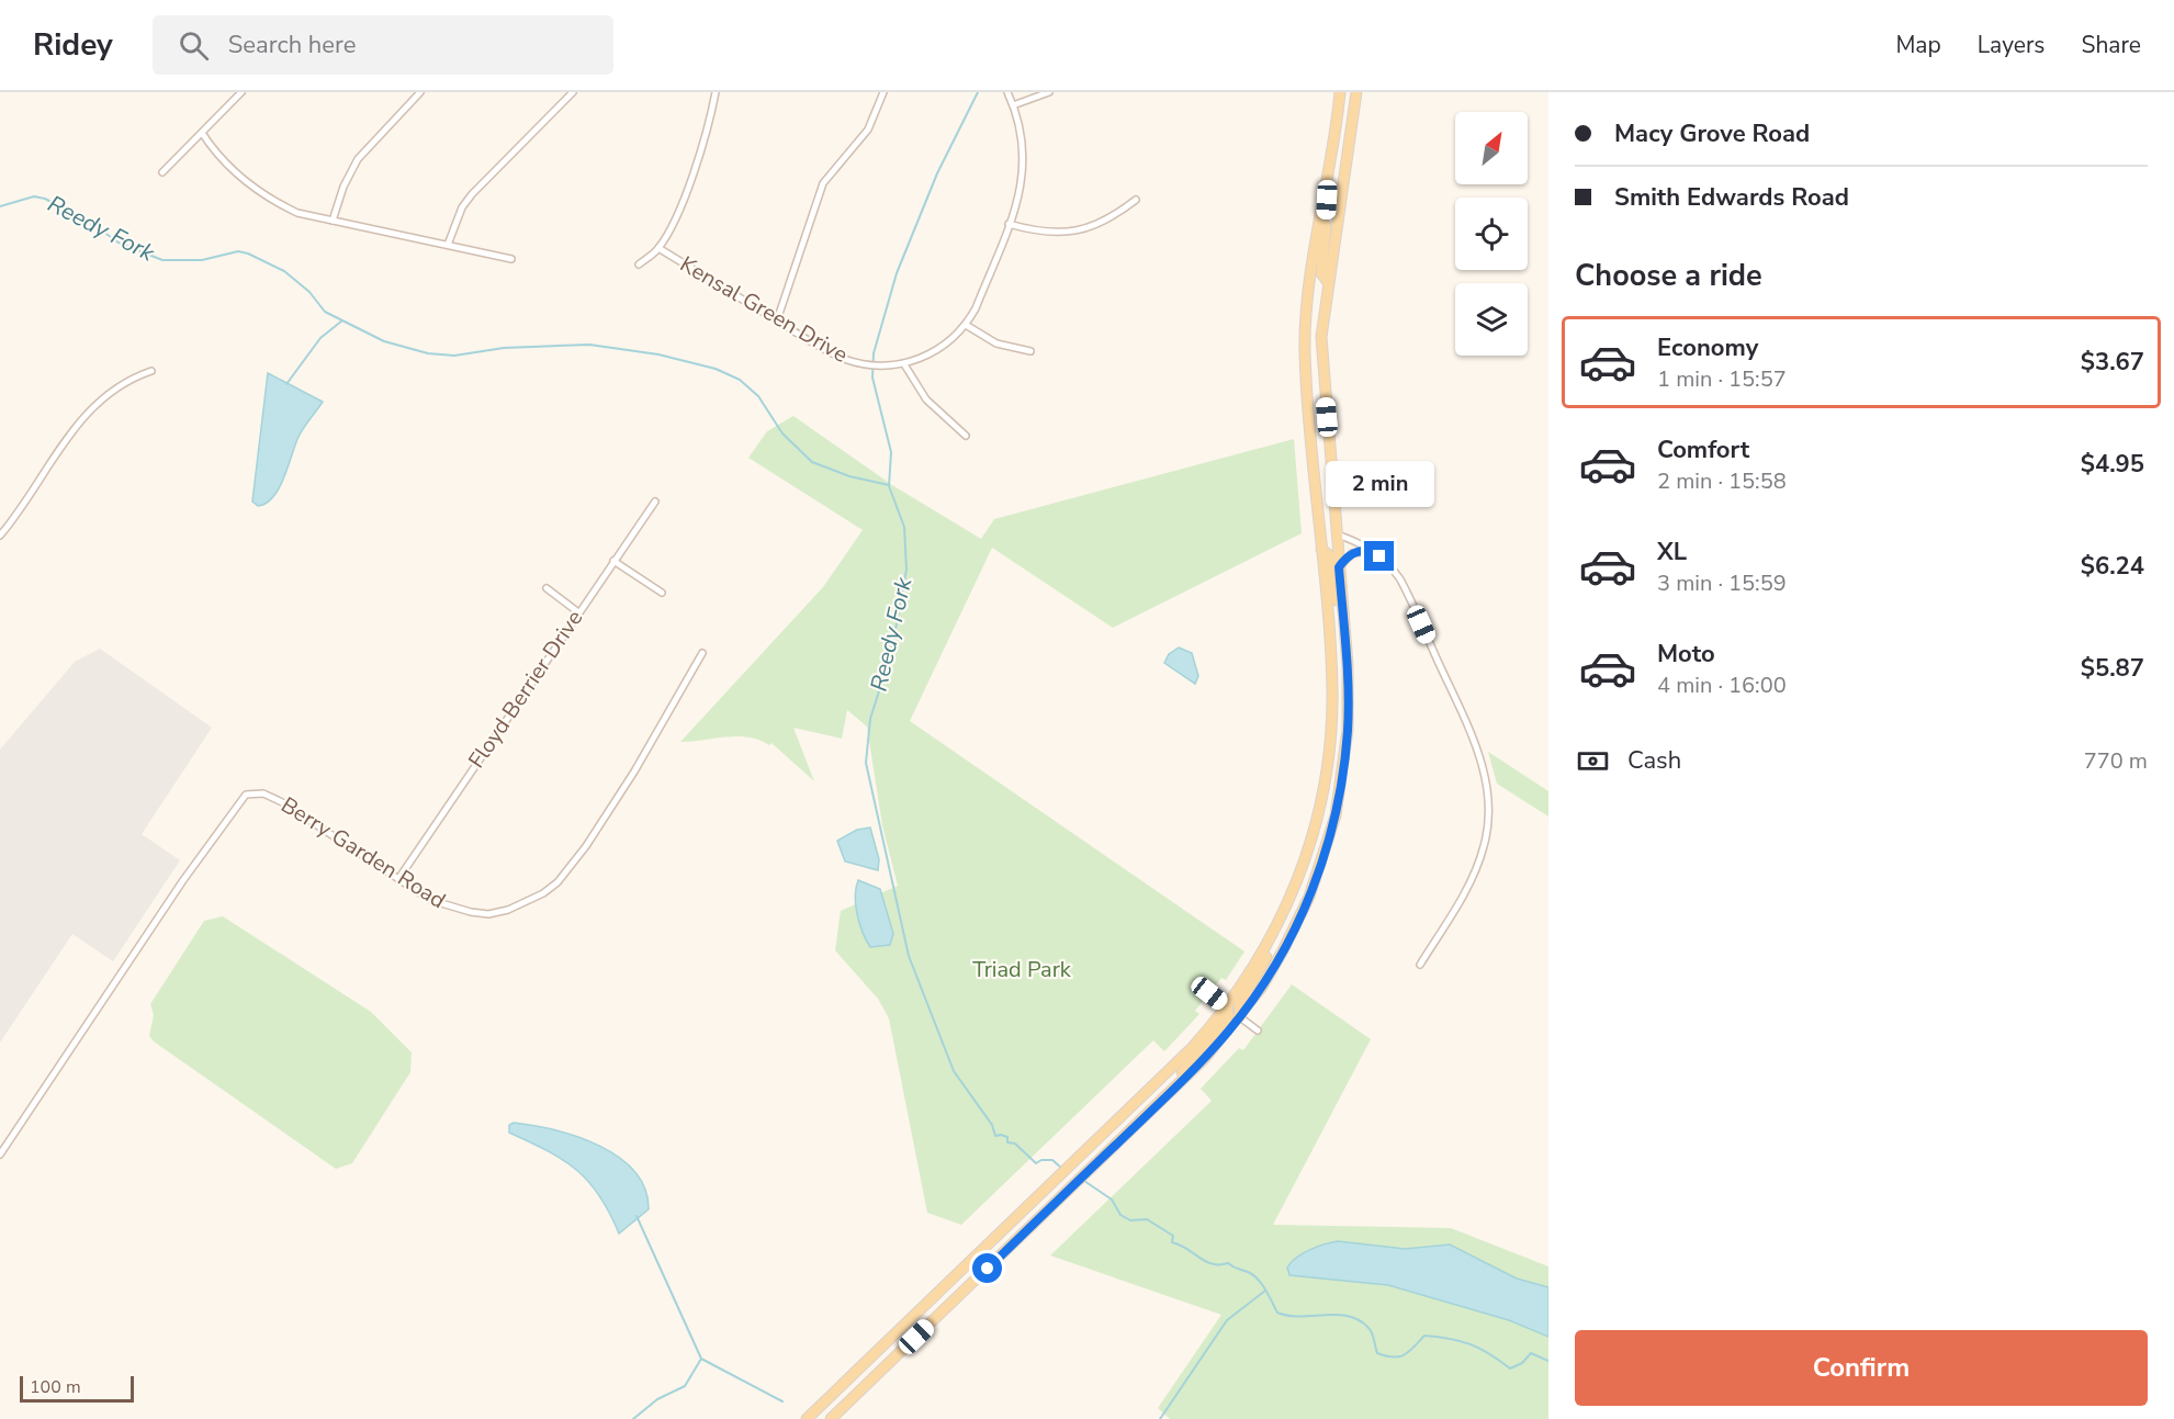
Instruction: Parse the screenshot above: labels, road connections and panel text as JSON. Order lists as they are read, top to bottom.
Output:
{
  "streets": {
    "street": ["Kensal Green Drive", "Floyd Berrier Drive", "Berry Garden Road"]
  },
  "crossings": [
    ["Floyd Berrier Drive", "Berry Garden Road"]
  ],
  "water": ["Reedy Fork"],
  "parks": ["Triad Park"],
  "scale_bar": "100 m",
  "north": "top right",
  "page": {
    "header": "Ridey",
    "search": "Search here",
    "nav": ["Map", "Layers", "Share"],
    "banner": ["Macy Grove Road", "Smith Edwards Road"],
    "heading": "Choose a ride",
    "list": [
      {
        "name": "Economy",
        "note": "1 min · 15:57",
        "value": "$3.67"
      },
      {
        "name": "Comfort",
        "note": "2 min · 15:58",
        "value": "$4.95"
      },
      {
        "name": "XL",
        "note": "3 min · 15:59",
        "value": "$6.24"
      },
      {
        "name": "Moto",
        "note": "4 min · 16:00",
        "value": "$5.87"
      }
    ],
    "bubble": "2 min",
    "pay": ["Cash", "770 m"],
    "buttons": "Confirm",
    "scale": "100 m"
  }
}
